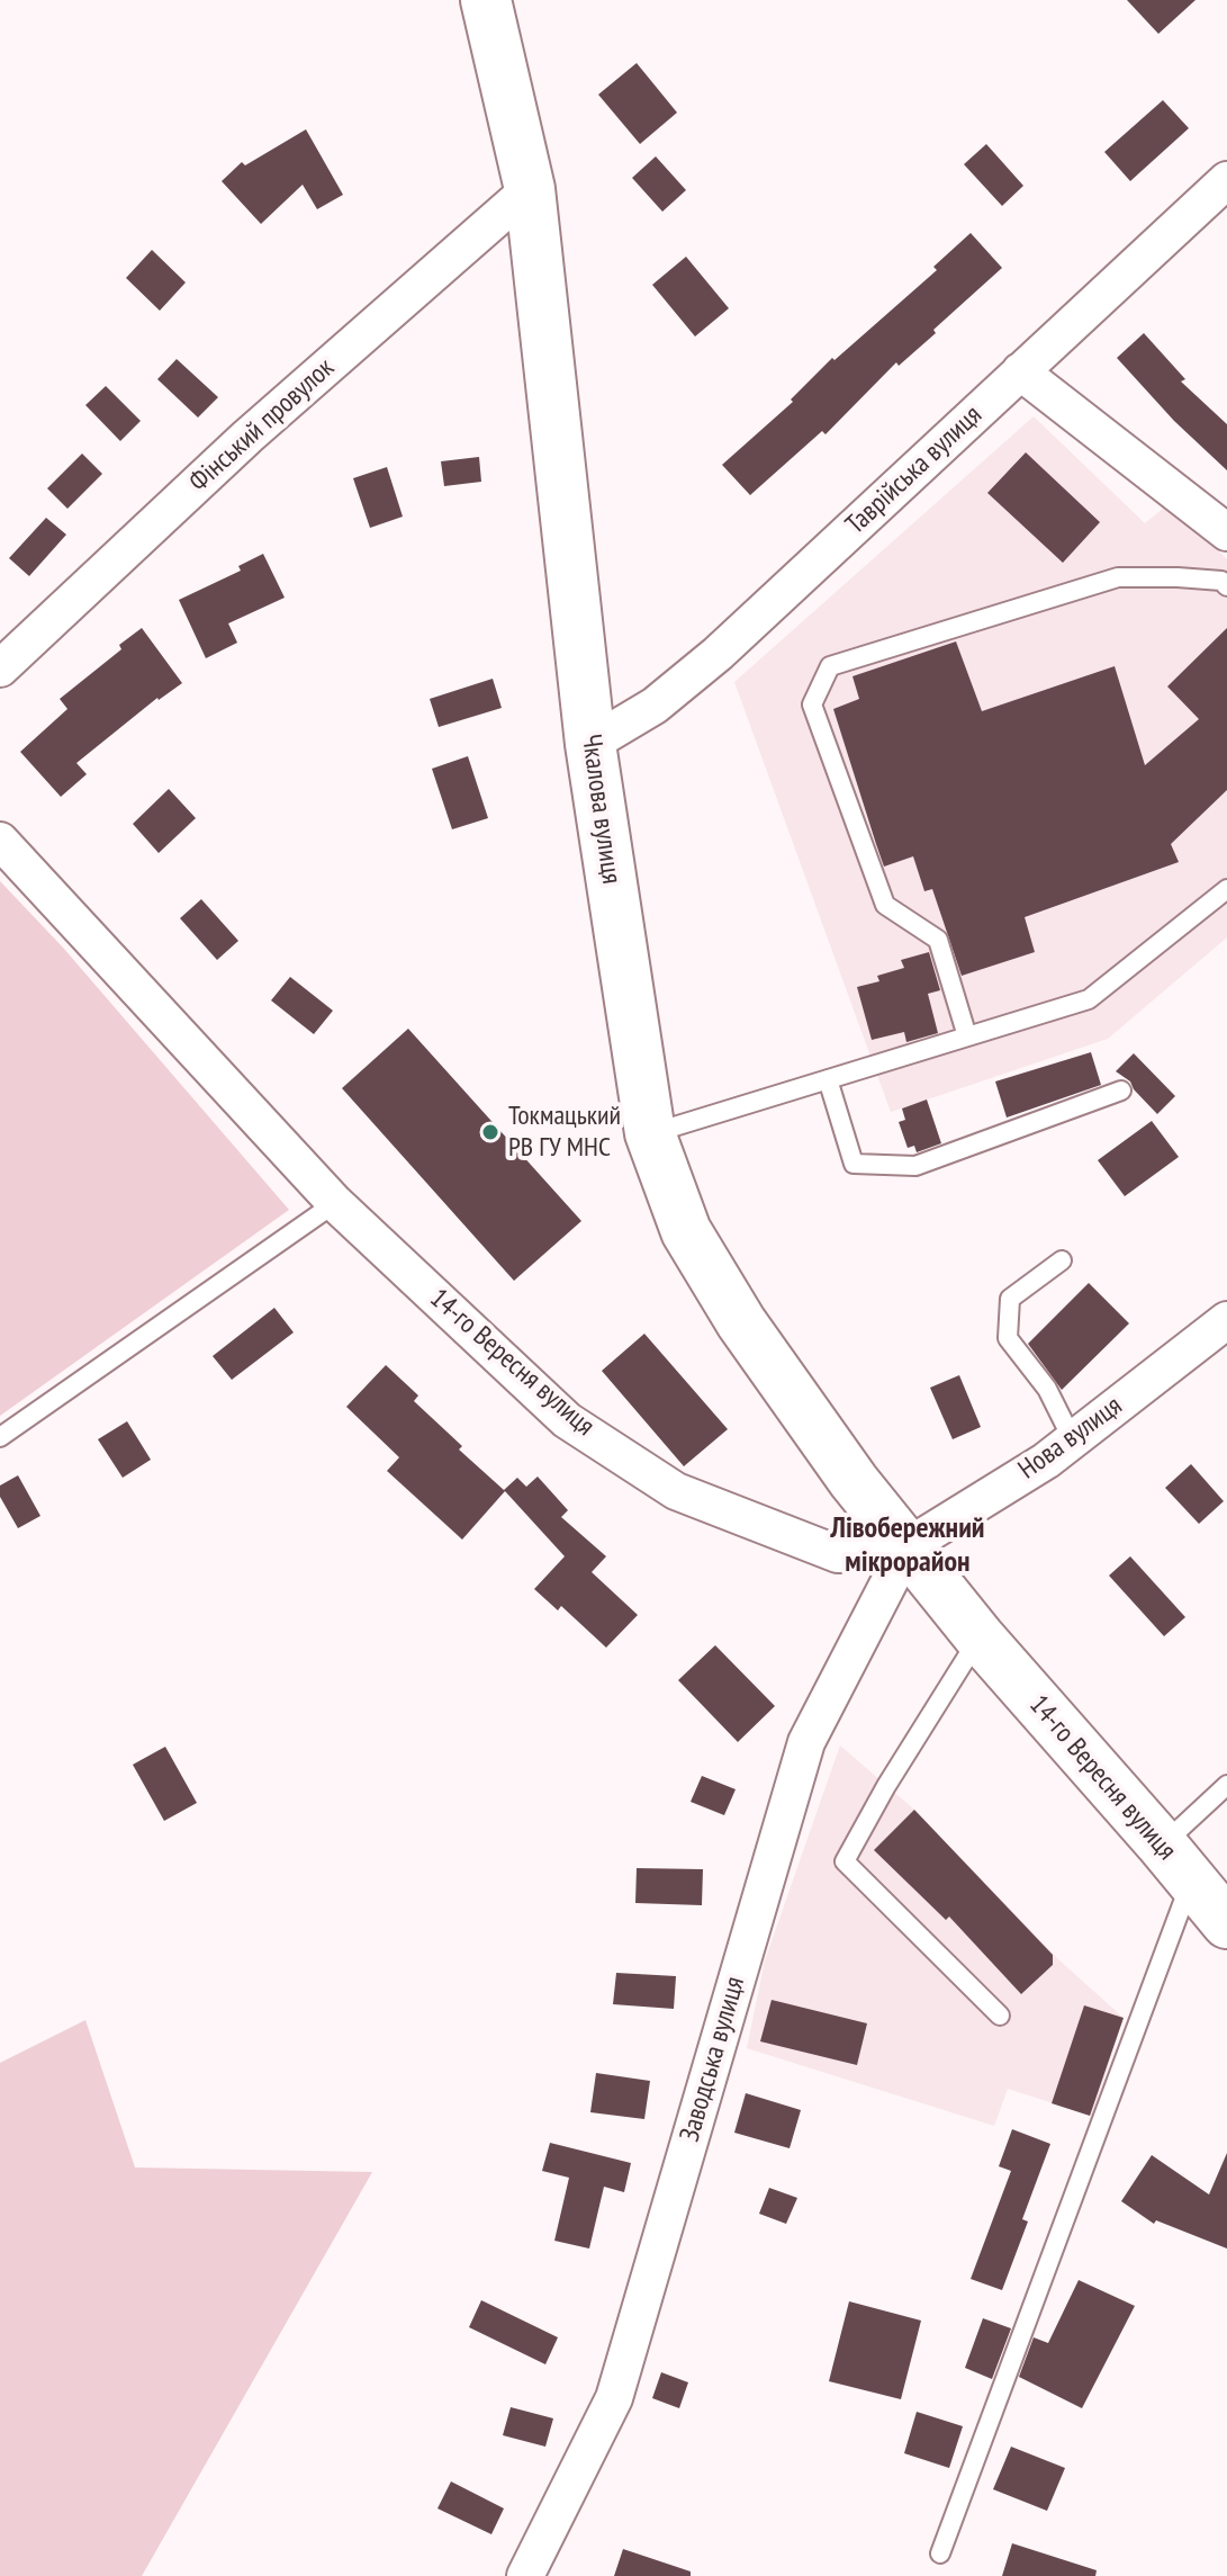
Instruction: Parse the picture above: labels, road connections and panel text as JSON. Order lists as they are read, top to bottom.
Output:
{
  "streets": {
    "main road": ["Чкалова вулиця", "14-го Вересня вулиця"],
    "street": [
      "Фінський провулок",
      "Таврійська вулиця",
      "Нова вулиця",
      "Заводська вулиця"
    ]
  },
  "crossings": [
    ["Фінський провулок", "Чкалова вулиця"],
    ["Таврійська вулиця", "Чкалова вулиця"],
    ["Чкалова вулиця", "14-го Вересня вулиця"],
    ["Чкалова вулиця", "Нова вулиця"],
    ["Чкалова вулиця", "Заводська вулиця"],
    ["14-го Вересня вулиця", "Нова вулиця"],
    ["14-го Вересня вулиця", "Заводська вулиця"],
    ["Нова вулиця", "Заводська вулиця"]
  ],
  "districts": ["Лівобережний мікрорайон"],
  "places": ["Токмацький РВ ГУ МНС"]
}
